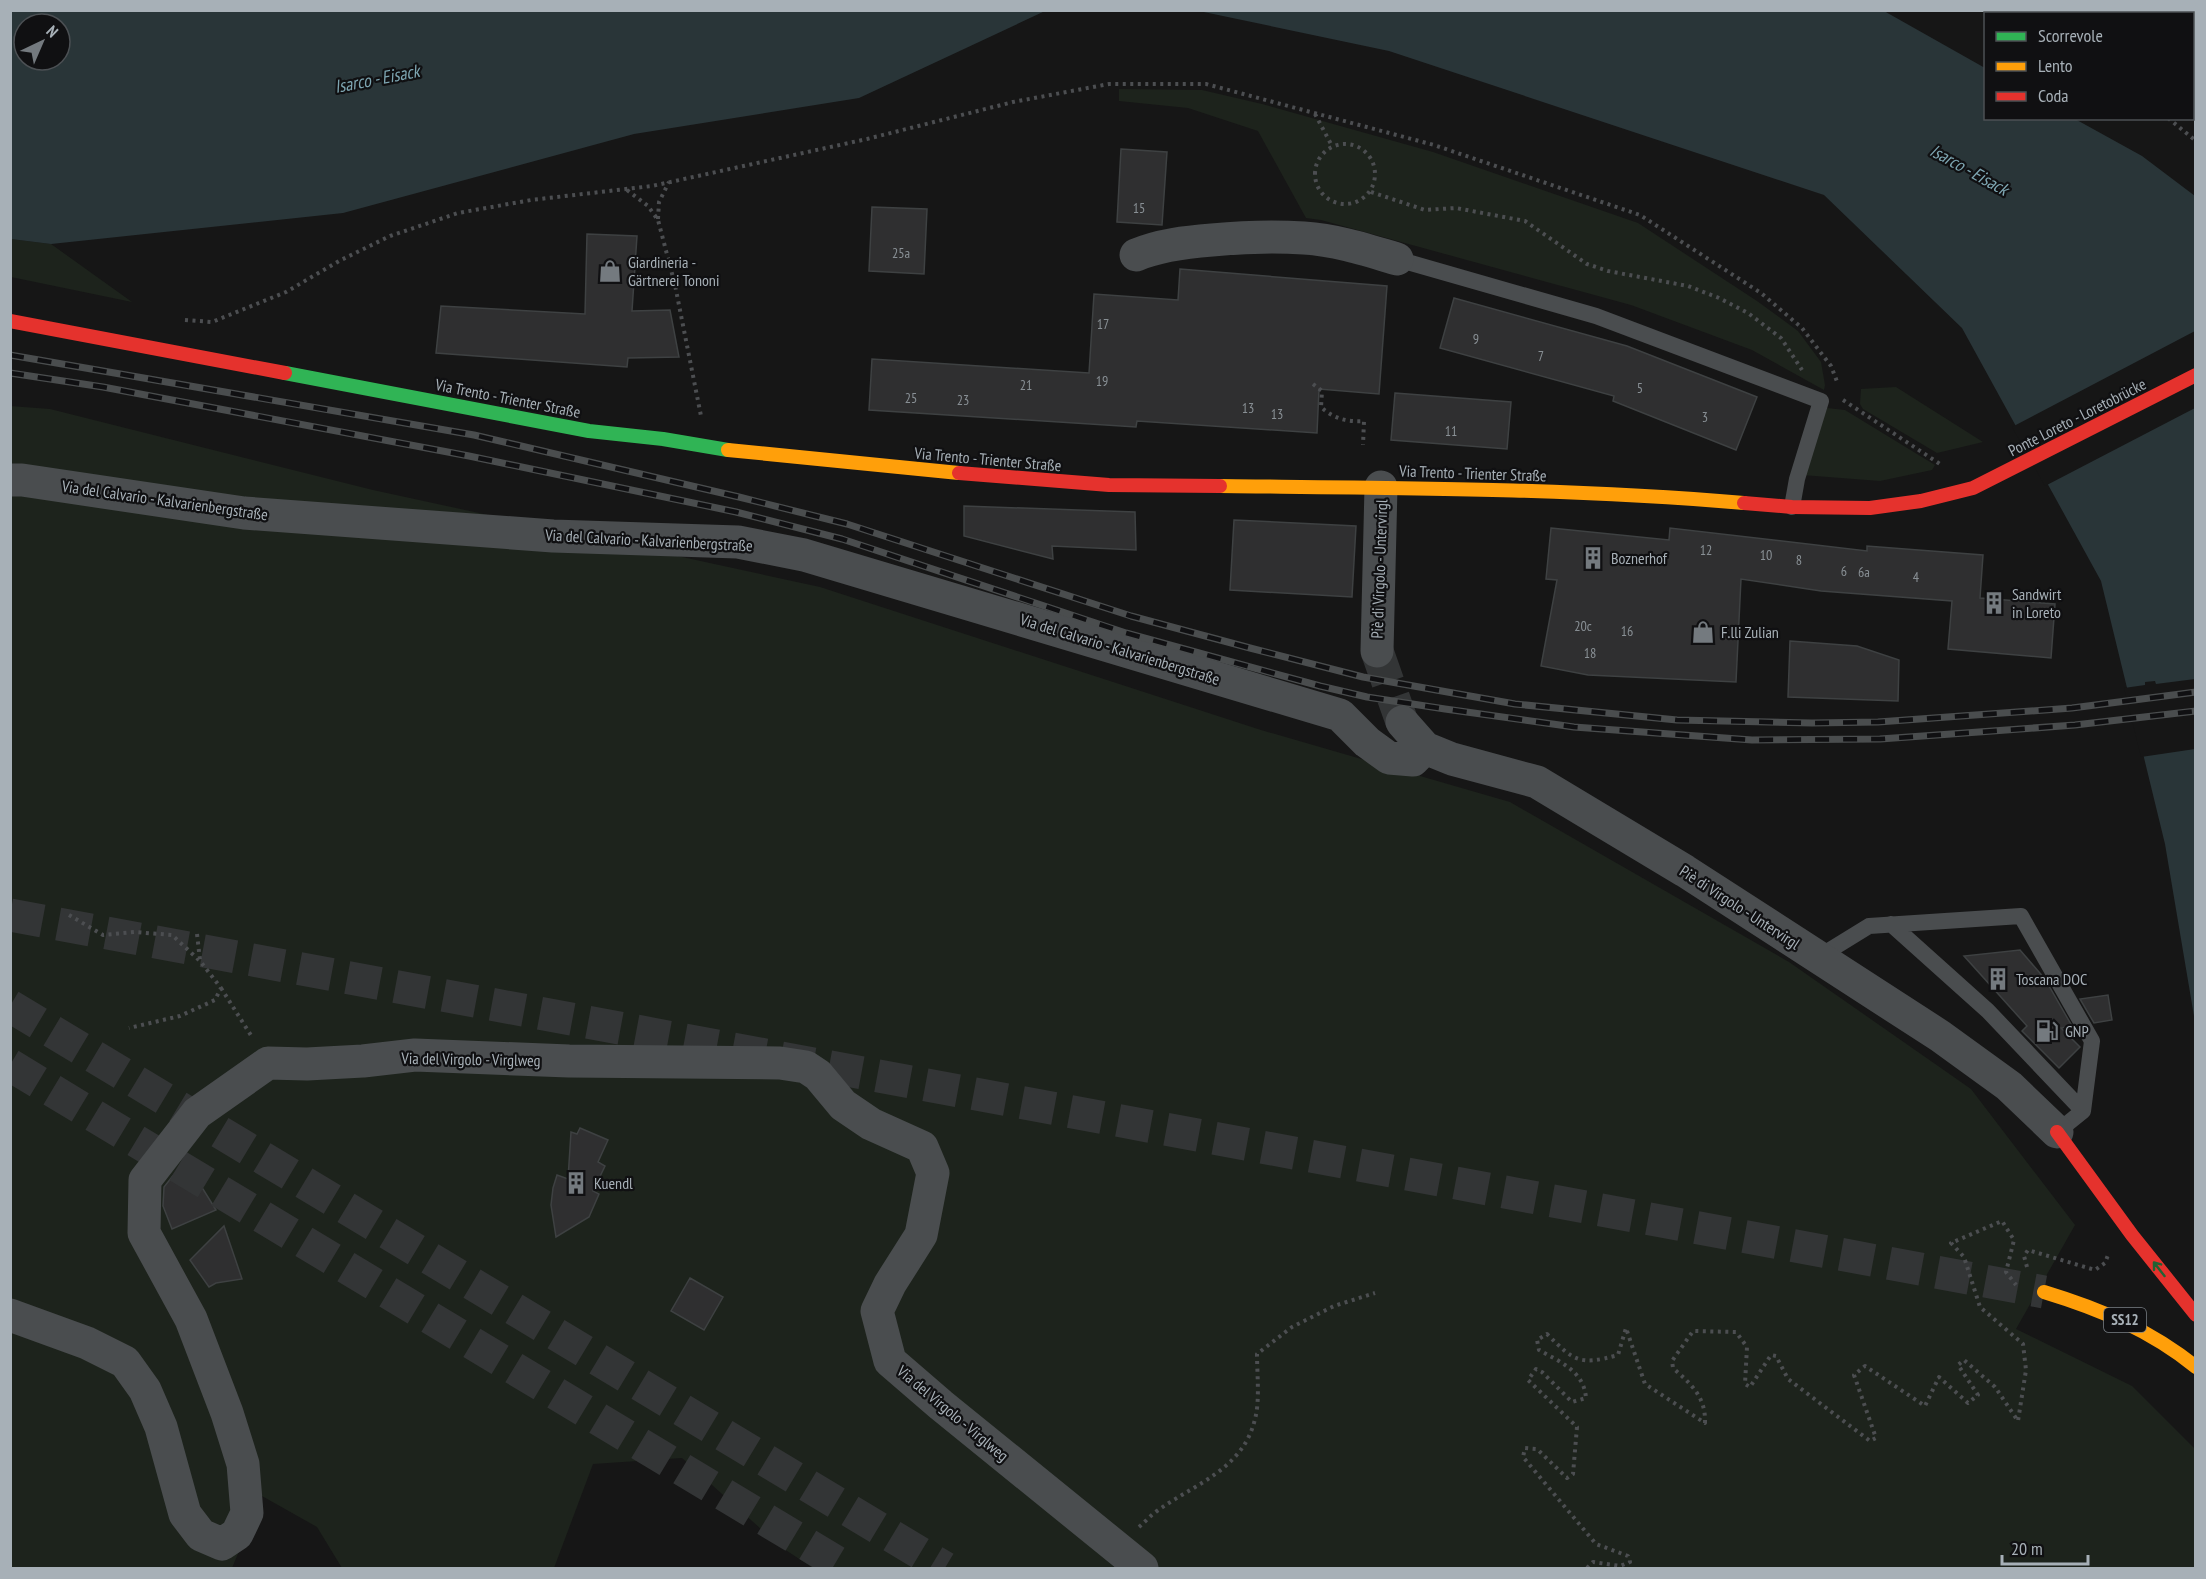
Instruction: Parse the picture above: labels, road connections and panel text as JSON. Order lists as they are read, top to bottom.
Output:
{
  "streets": {
    "street": [
      "Via Trento - Trienter Straße",
      "Ponte Loreto - Loretobrücke",
      "Via del Calvario - Kalvarienbergstraße",
      "Piè di Virgolo - Untervirgl",
      "Via del Virgolo - Virglweg",
      "SS12"
    ]
  },
  "crossings": [
    ["Via Trento - Trienter Straße", "Ponte Loreto - Loretobrücke"],
    ["Via Trento - Trienter Straße", "Piè di Virgolo - Untervirgl"],
    ["Via del Calvario - Kalvarienbergstraße", "Piè di Virgolo - Untervirgl"]
  ],
  "water": ["Isarco - Eisack"],
  "places": {
    "shop": ["Giardineria - Gärtnerei Tononi", "F.lli Zulian"],
    "building": [
      "Boznerhof",
      "Sandwirt in Loreto",
      "Toscana DOC",
      "Kuendl"
    ],
    "fuel station": ["GNP"]
  },
  "house_numbers": [
    "15",
    "25a",
    "17",
    "9",
    "7",
    "19",
    "21",
    "5",
    "25",
    "23",
    "13",
    "13",
    "3",
    "11",
    "12",
    "10",
    "8",
    "6",
    "6a",
    "4",
    "20c",
    "16",
    "18"
  ],
  "legend": ["Scorrevole", "Lento", "Coda"],
  "scale_bar": "20 m",
  "north": "top right"
}
